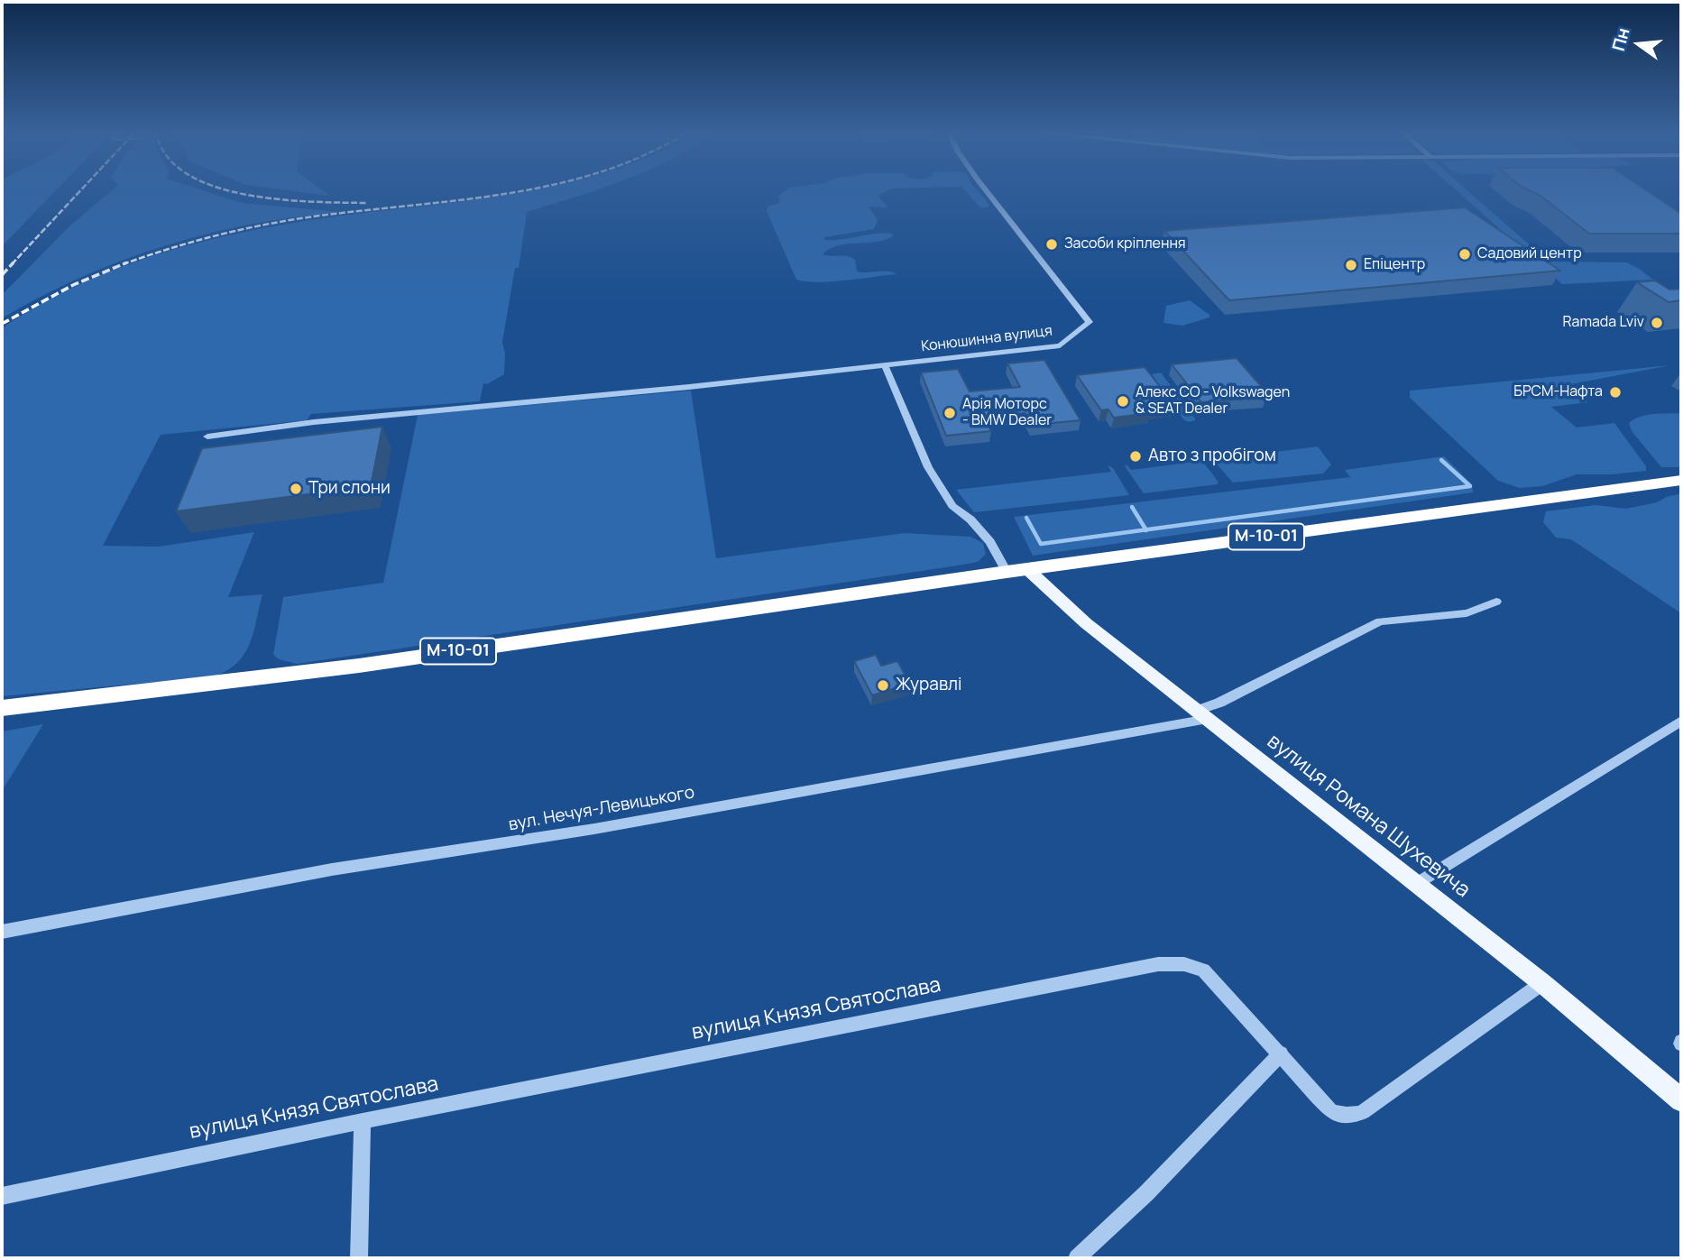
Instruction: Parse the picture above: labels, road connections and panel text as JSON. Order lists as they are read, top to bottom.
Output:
{
  "streets": {
    "highway": ["М-10-01"],
    "main road": ["вулиця Романа Шухевича"],
    "street": ["Конюшинна вулиця", "вул. Нечуя-Левицького", "вулиця Князя Святослава"]
  },
  "crossings": [
    ["М-10-01", "вулиця Романа Шухевича"],
    ["вул. Нечуя-Левицького", "вулиця Романа Шухевича"],
    ["вулиця Романа Шухевича", "вулиця Князя Святослава"]
  ],
  "places": [
    "Засоби кріплення",
    "Садовий центр",
    "Епіцентр",
    "Ramada Lviv",
    "БРСМ-Нафта",
    "Алекс CO - Volkswagen & SEAT Dealer",
    "Арія Моторс - BMW Dealer",
    "Авто з пробігом",
    "Три слони",
    "Журавлі"
  ],
  "north": "left"
}
